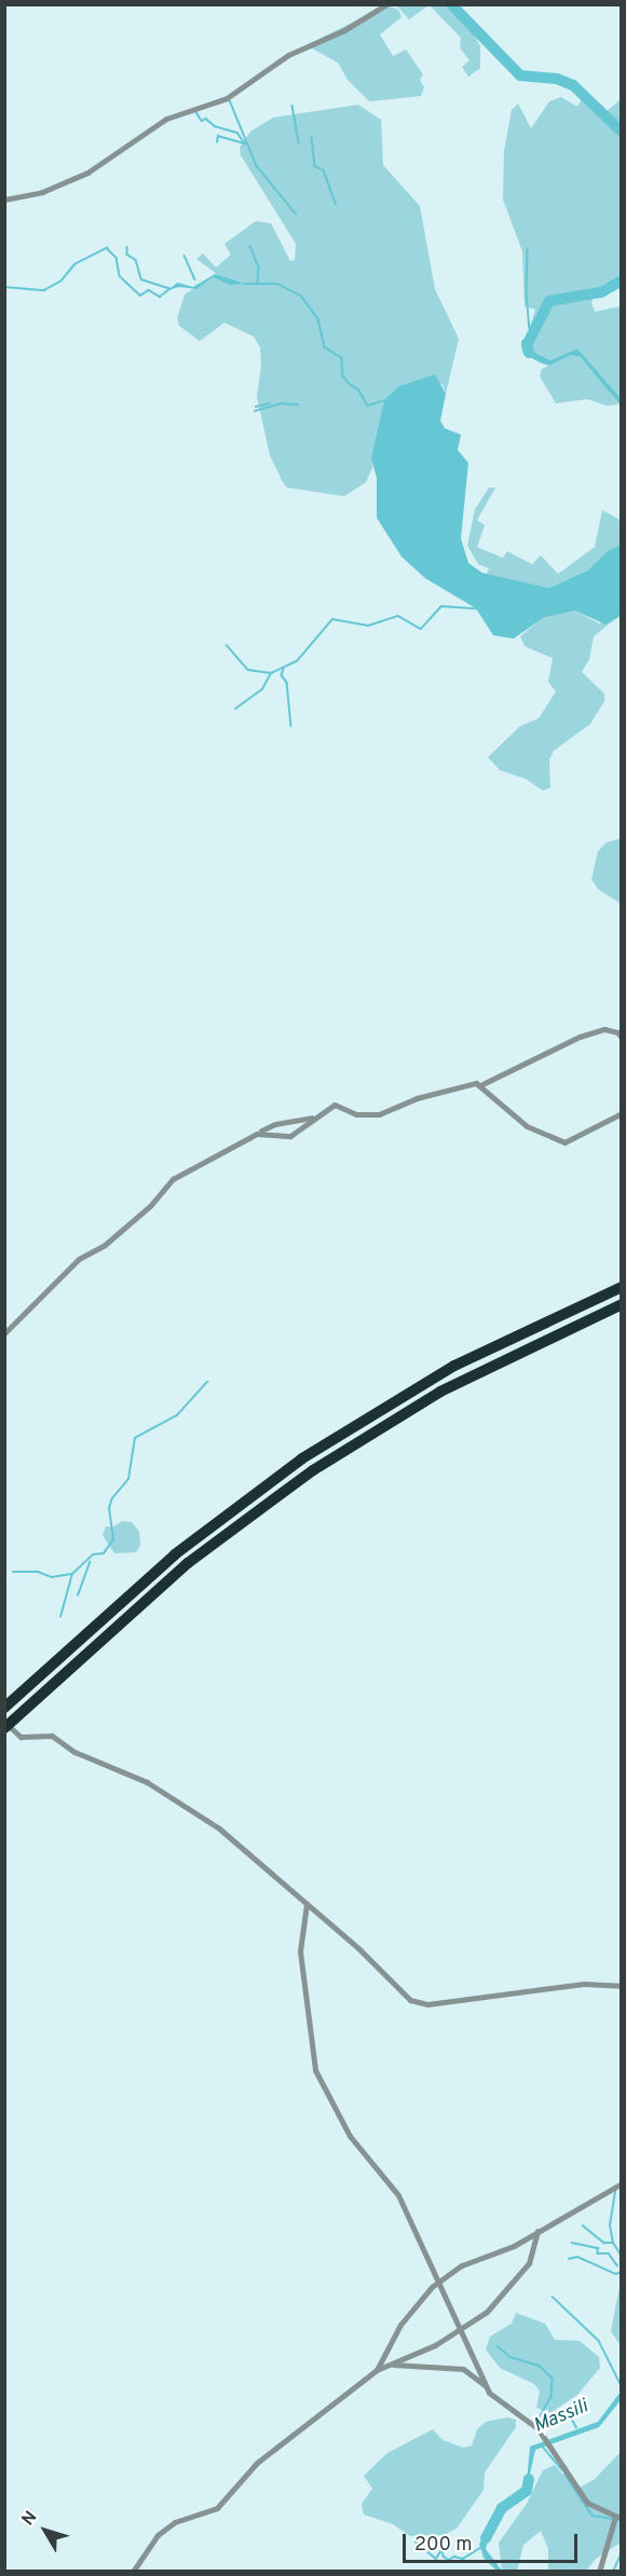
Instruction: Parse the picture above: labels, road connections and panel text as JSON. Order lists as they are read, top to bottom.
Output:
{
  "water": ["Massili"],
  "scale_bar": "200 m",
  "north": "top left"
}
